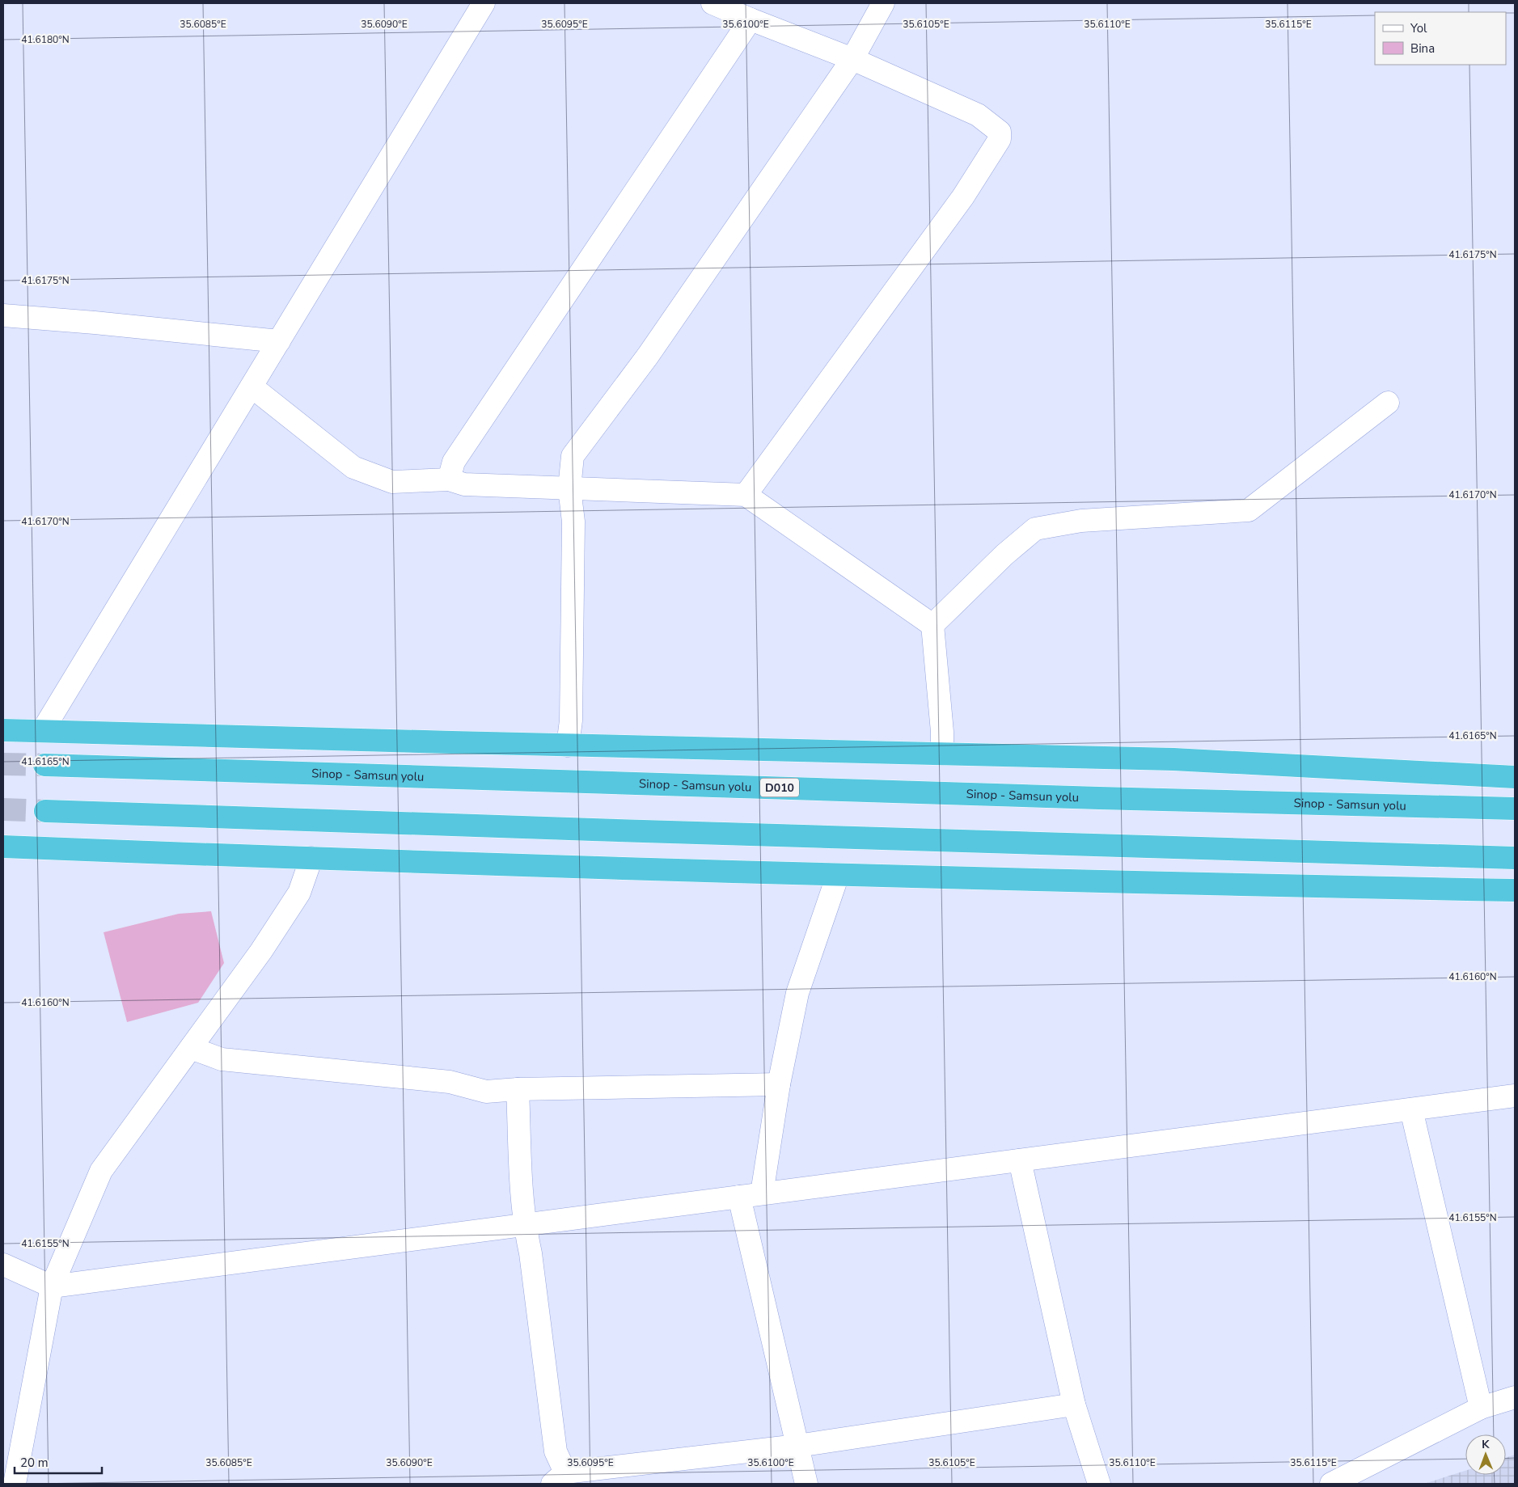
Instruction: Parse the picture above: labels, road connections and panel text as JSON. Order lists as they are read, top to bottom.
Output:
{
  "streets": {
    "highway": ["Sinop - Samsun yolu", "D010"]
  },
  "legend": ["Yol", "Bina"],
  "scale_bar": "20 m",
  "north": "top",
  "coordinates": [
    "35.6085°E",
    "35.6090°E",
    "35.6095°E",
    "35.6100°E",
    "35.6105°E",
    "35.6110°E",
    "35.6115°E",
    "41.6180°N",
    "41.6175°N",
    "41.6170°N",
    "41.6165°N",
    "41.6160°N",
    "41.6155°N"
  ]
}
